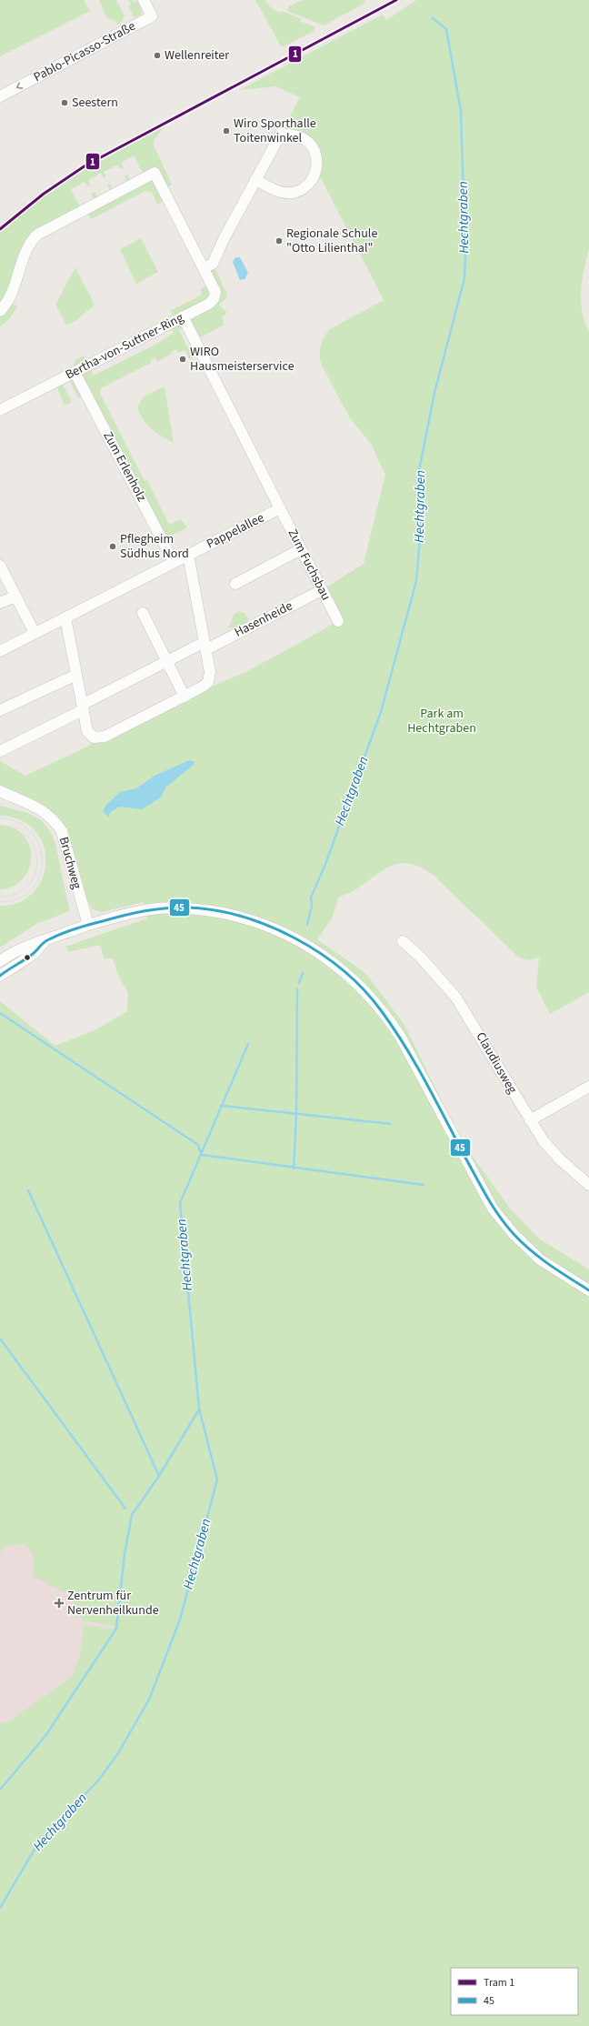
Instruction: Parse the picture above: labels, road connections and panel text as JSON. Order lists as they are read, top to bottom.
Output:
{
  "streets": {
    "street": [
      "Pablo-Picasso-Straße",
      "Bertha-von-Suttner-Ring",
      "Zum Erlenholz",
      "Pappelallee",
      "Zum Fuchsbau",
      "Hasenheide",
      "Bruchweg",
      "Claudiusweg"
    ]
  },
  "crossings": [
    ["Bertha-von-Suttner-Ring", "Zum Erlenholz"],
    ["Bertha-von-Suttner-Ring", "Pappelallee"],
    ["Zum Erlenholz", "Pappelallee"],
    ["Pappelallee", "Zum Fuchsbau"],
    ["Zum Fuchsbau", "Hasenheide"]
  ],
  "one_way": ["Pablo-Picasso-Straße"],
  "water": ["Hechtgraben"],
  "parks": ["Park am Hechtgraben"],
  "places": {
    "other": [
      "Wellenreiter",
      "Seestern",
      "Wiro Sporthalle Toitenwinkel",
      "Regionale Schule \"Otto Lilienthal\"",
      "WIRO Hausmeisterservice",
      "Pflegheim Südhus Nord"
    ],
    "health": ["Zentrum für Nervenheilkunde"]
  },
  "lines": ["tram line 1", "transit line 45"],
  "legend": ["Tram 1", "45"]
}
